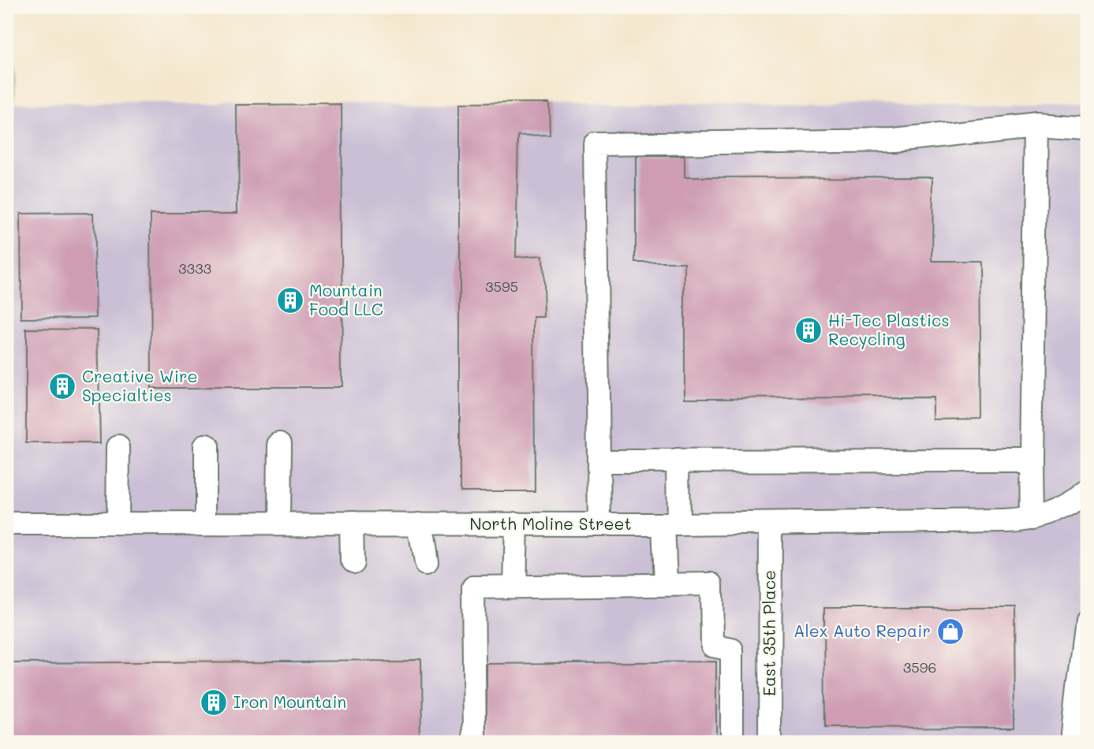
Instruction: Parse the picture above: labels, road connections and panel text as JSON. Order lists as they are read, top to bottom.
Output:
{
  "streets": {
    "street": ["North Moline Street", "East 35th Place"]
  },
  "crossings": [
    ["North Moline Street", "East 35th Place"]
  ],
  "places": {
    "building": [
      "Mountain Food LLC",
      "Hi-Tec Plastics Recycling",
      "Creative Wire Specialties",
      "Iron Mountain"
    ],
    "shop": ["Alex Auto Repair"]
  },
  "house_numbers": ["3333", "3595", "3596"]
}
